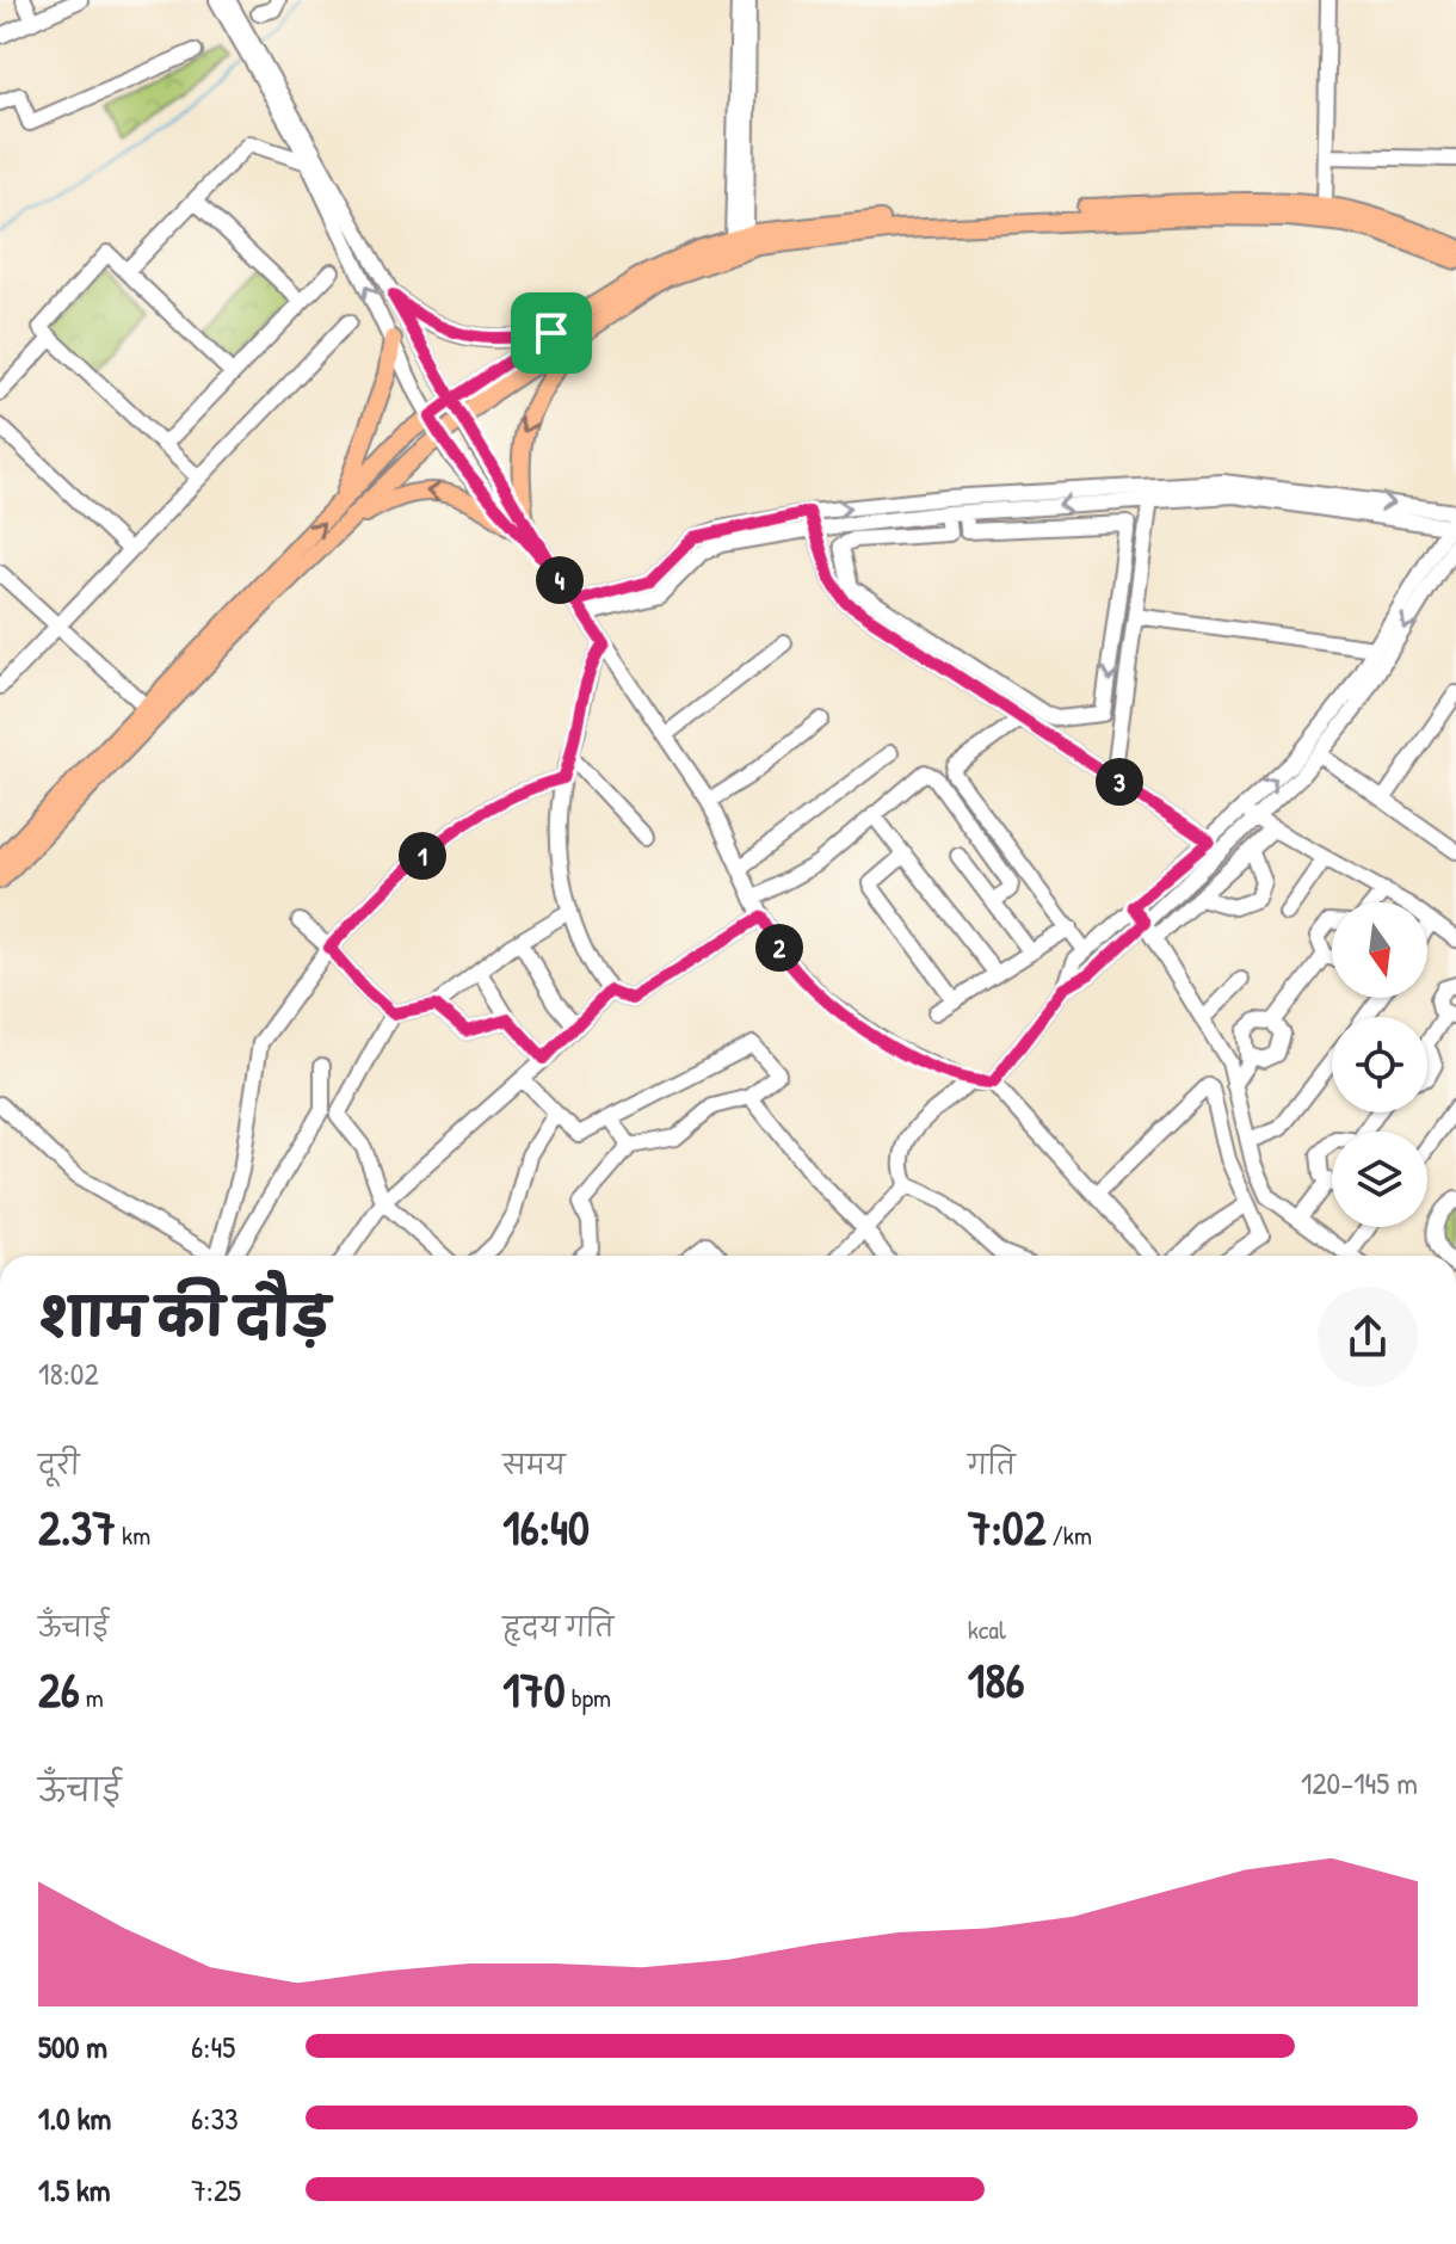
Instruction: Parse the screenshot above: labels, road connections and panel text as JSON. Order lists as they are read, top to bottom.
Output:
{
  "north": "bottom",
  "page": {
    "pins": [
      "4",
      "3",
      "1",
      "2"
    ],
    "heading": ["शाम की दौड़", "18:02"],
    "stats": [
      ["दूरी", "2.37 km"],
      ["समय", "16:40"],
      ["गति", "7:02 /km"],
      ["ऊँचाई", "26 m"],
      ["हृदय गति", "170 bpm"],
      ["kcal", "186"]
    ],
    "chart": ["ऊँचाई", "120–145 m"],
    "list": [
      {
        "name": "500 m",
        "note": "6:45"
      },
      {
        "name": "1.0 km",
        "note": "6:33"
      },
      {
        "name": "1.5 km",
        "note": "7:25"
      }
    ]
  }
}
